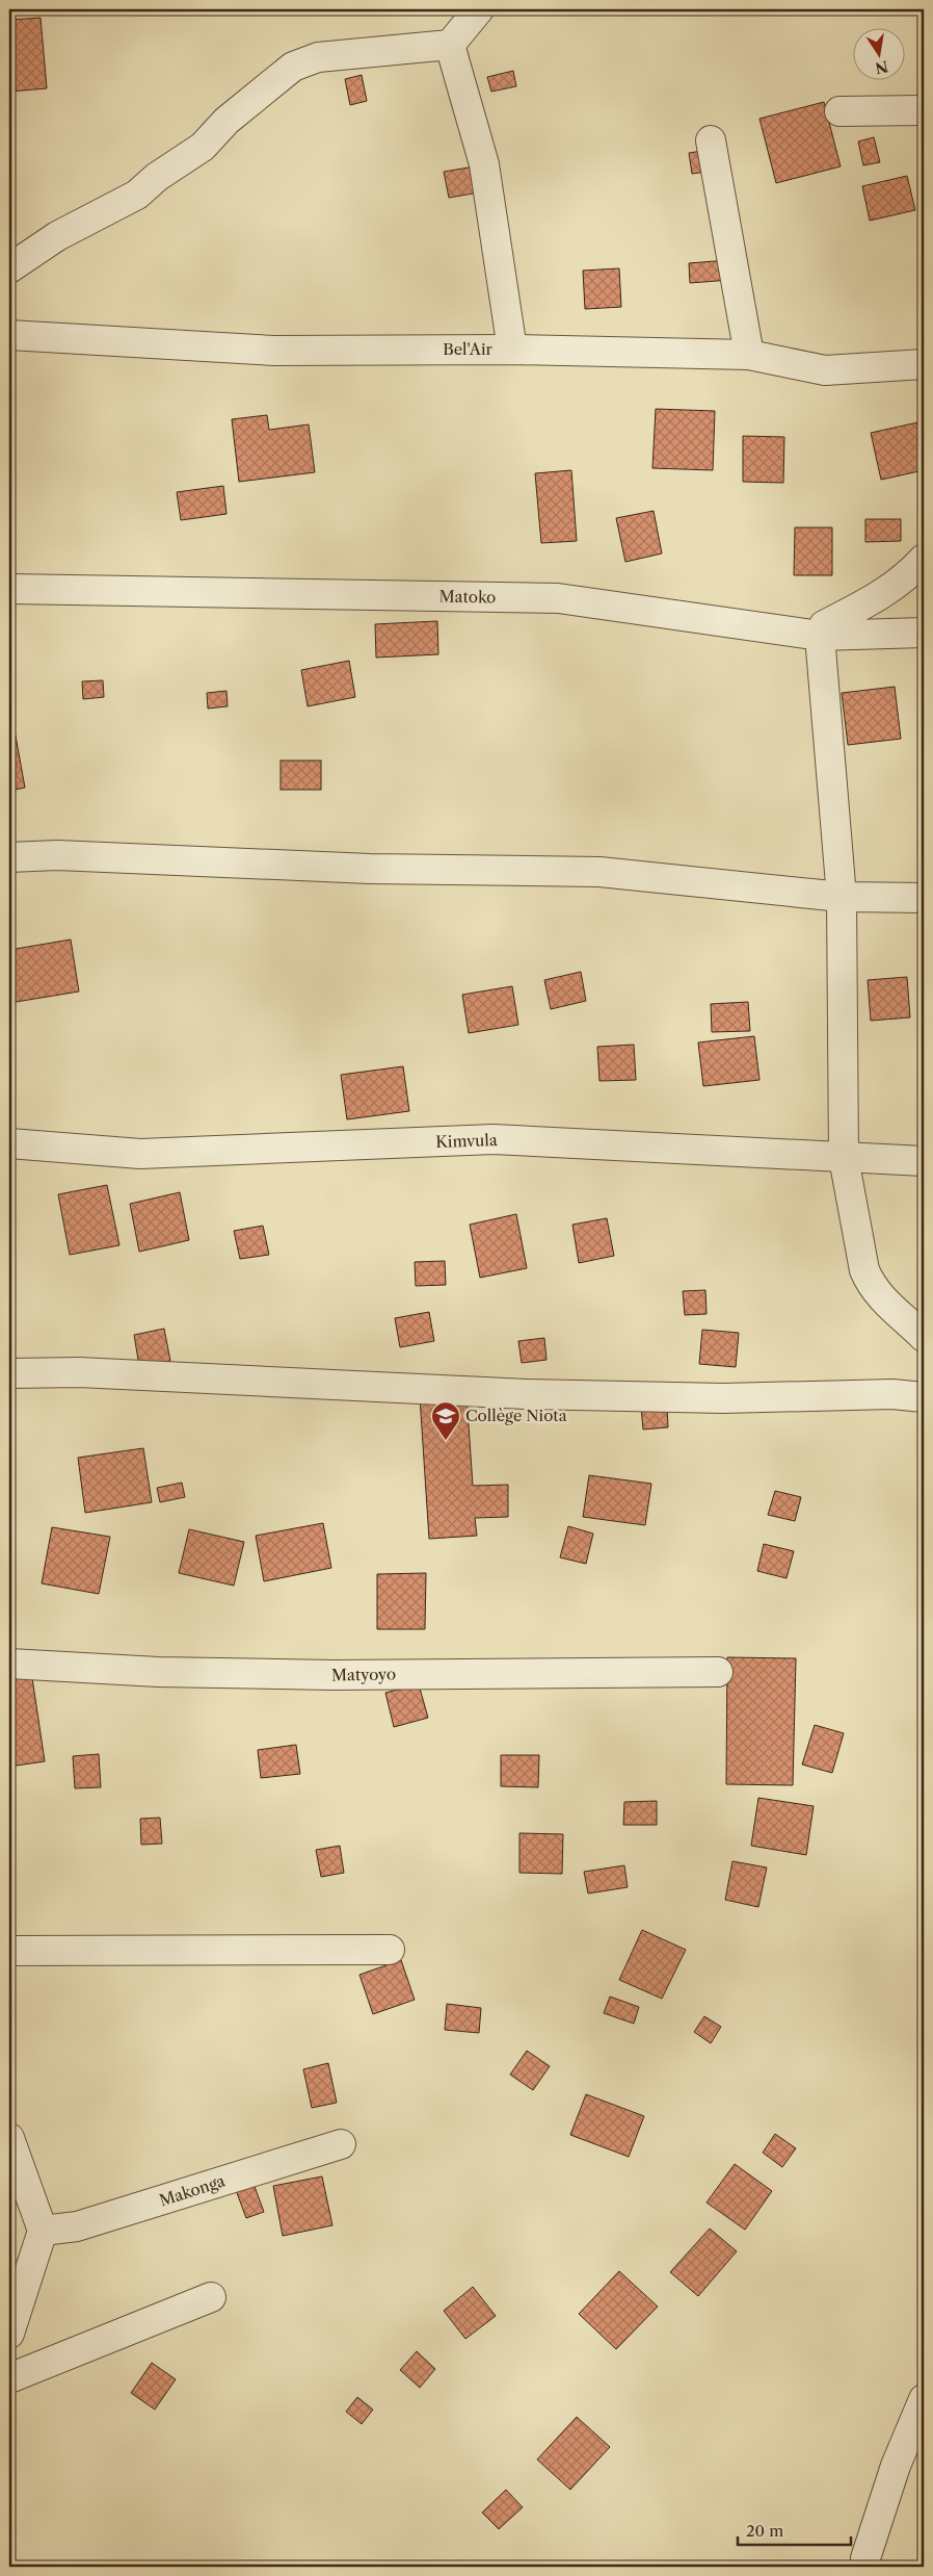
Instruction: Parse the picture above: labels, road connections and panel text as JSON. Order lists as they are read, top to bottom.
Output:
{
  "streets": {
    "street": [
      "Bel'Air",
      "Matoko",
      "Kimvula",
      "Matyoyo",
      "Makonga"
    ]
  },
  "places": {
    "school or university": ["Collège Niota"]
  },
  "scale_bar": "20 m",
  "north": "bottom"
}
